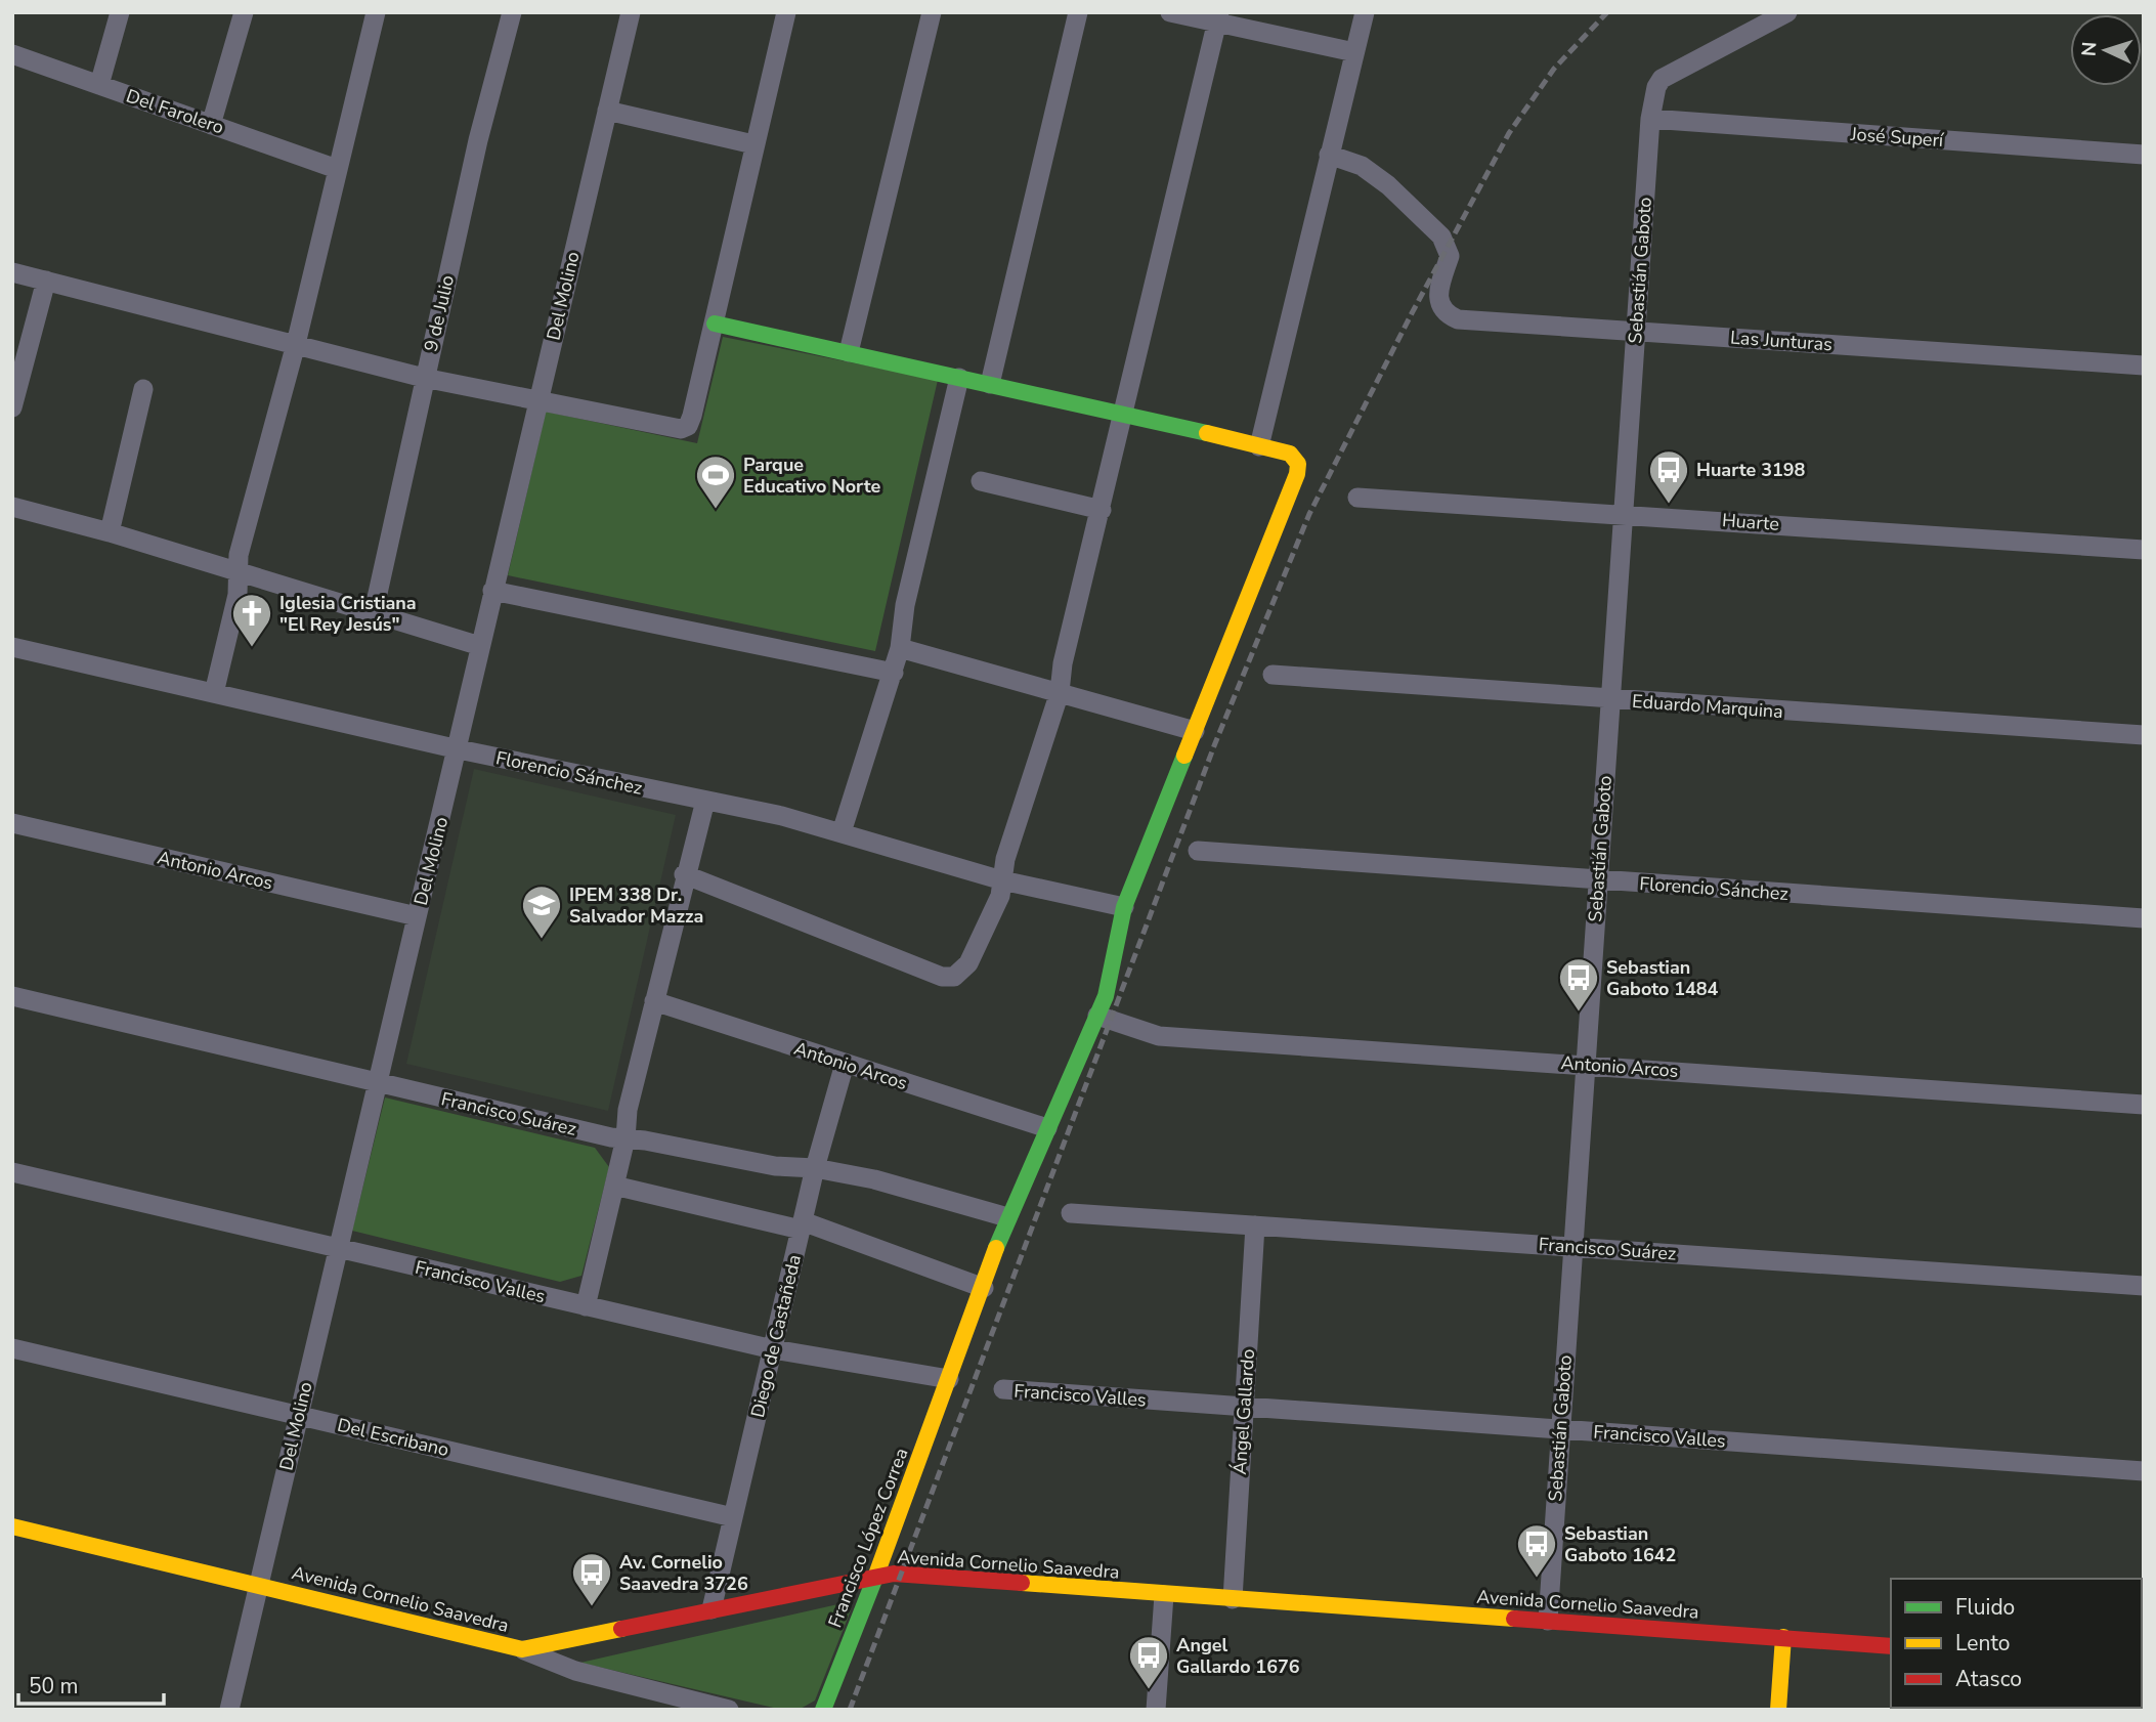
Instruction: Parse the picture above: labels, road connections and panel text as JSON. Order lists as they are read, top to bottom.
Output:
{
  "streets": {
    "street": [
      "Del Farolero",
      "José Superí",
      "Sebastián Gaboto",
      "Del Molino",
      "9 de Julio",
      "Las Junturas",
      "Huarte",
      "Eduardo Marquina",
      "Florencio Sánchez",
      "Antonio Arcos",
      "Francisco Suárez",
      "Francisco Valles",
      "Diego de Castañeda",
      "Ángel Gallardo",
      "Del Escribano",
      "Francisco López Correa",
      "Avenida Cornelio Saavedra"
    ]
  },
  "crossings": [
    ["José Superí", "Sebastián Gaboto"],
    ["Sebastián Gaboto", "Las Junturas"],
    ["Sebastián Gaboto", "Huarte"],
    ["Sebastián Gaboto", "Eduardo Marquina"],
    ["Sebastián Gaboto", "Florencio Sánchez"],
    ["Sebastián Gaboto", "Antonio Arcos"],
    ["Sebastián Gaboto", "Francisco Suárez"],
    ["Sebastián Gaboto", "Francisco Valles"],
    ["Sebastián Gaboto", "Avenida Cornelio Saavedra"],
    ["Del Molino", "Florencio Sánchez"],
    ["Del Molino", "Antonio Arcos"],
    ["Del Molino", "Francisco Suárez"],
    ["Del Molino", "Francisco Valles"],
    ["Del Molino", "Del Escribano"],
    ["Del Molino", "Avenida Cornelio Saavedra"],
    ["Florencio Sánchez", "Francisco López Correa"],
    ["Antonio Arcos", "Diego de Castañeda"],
    ["Antonio Arcos", "Francisco López Correa"],
    ["Francisco Suárez", "Diego de Castañeda"],
    ["Francisco Suárez", "Ángel Gallardo"],
    ["Francisco Suárez", "Francisco López Correa"],
    ["Francisco Valles", "Diego de Castañeda"],
    ["Francisco Valles", "Ángel Gallardo"],
    ["Francisco Valles", "Francisco López Correa"],
    ["Diego de Castañeda", "Del Escribano"],
    ["Diego de Castañeda", "Avenida Cornelio Saavedra"],
    ["Ángel Gallardo", "Avenida Cornelio Saavedra"],
    ["Francisco López Correa", "Avenida Cornelio Saavedra"]
  ],
  "places": {
    "bus stop": [
      "Huarte 3198",
      "Sebastian Gaboto 1484",
      "Sebastian Gaboto 1642",
      "Av. Cornelio Saavedra 3726",
      "Angel Gallardo 1676"
    ],
    "sports": ["Parque Educativo Norte"],
    "church": ["Iglesia Cristiana \"El Rey Jesús\""],
    "school or university": ["IPEM 338 Dr. Salvador Mazza"]
  },
  "legend": ["Fluido", "Lento", "Atasco"],
  "scale_bar": "50 m",
  "north": "left"
}
